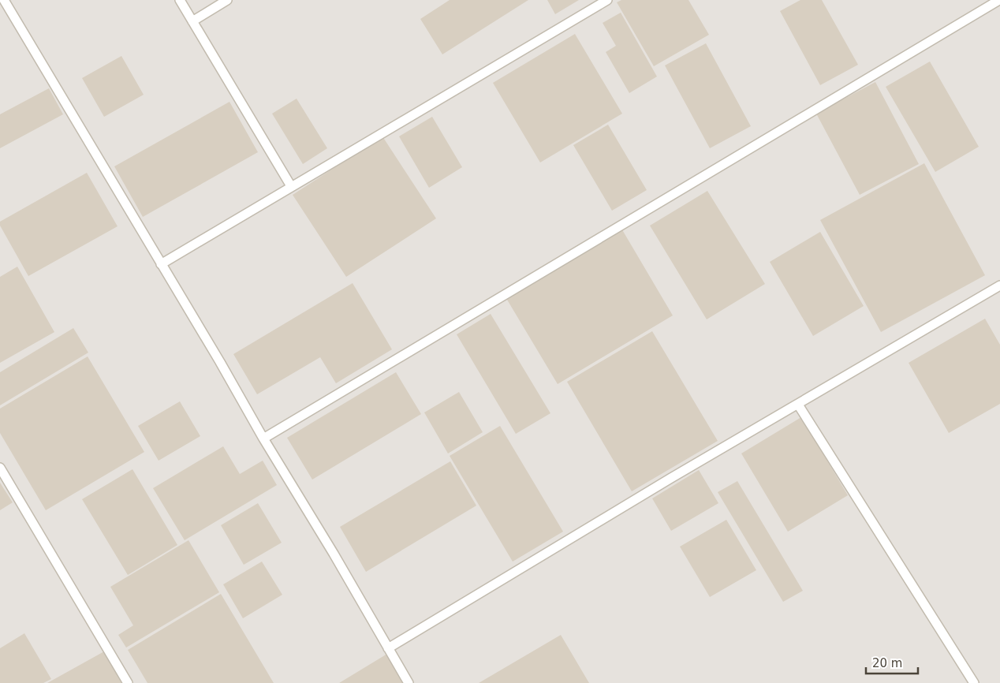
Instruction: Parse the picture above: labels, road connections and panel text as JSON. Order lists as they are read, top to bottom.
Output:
{
  "scale_bar": "20 m"
}
